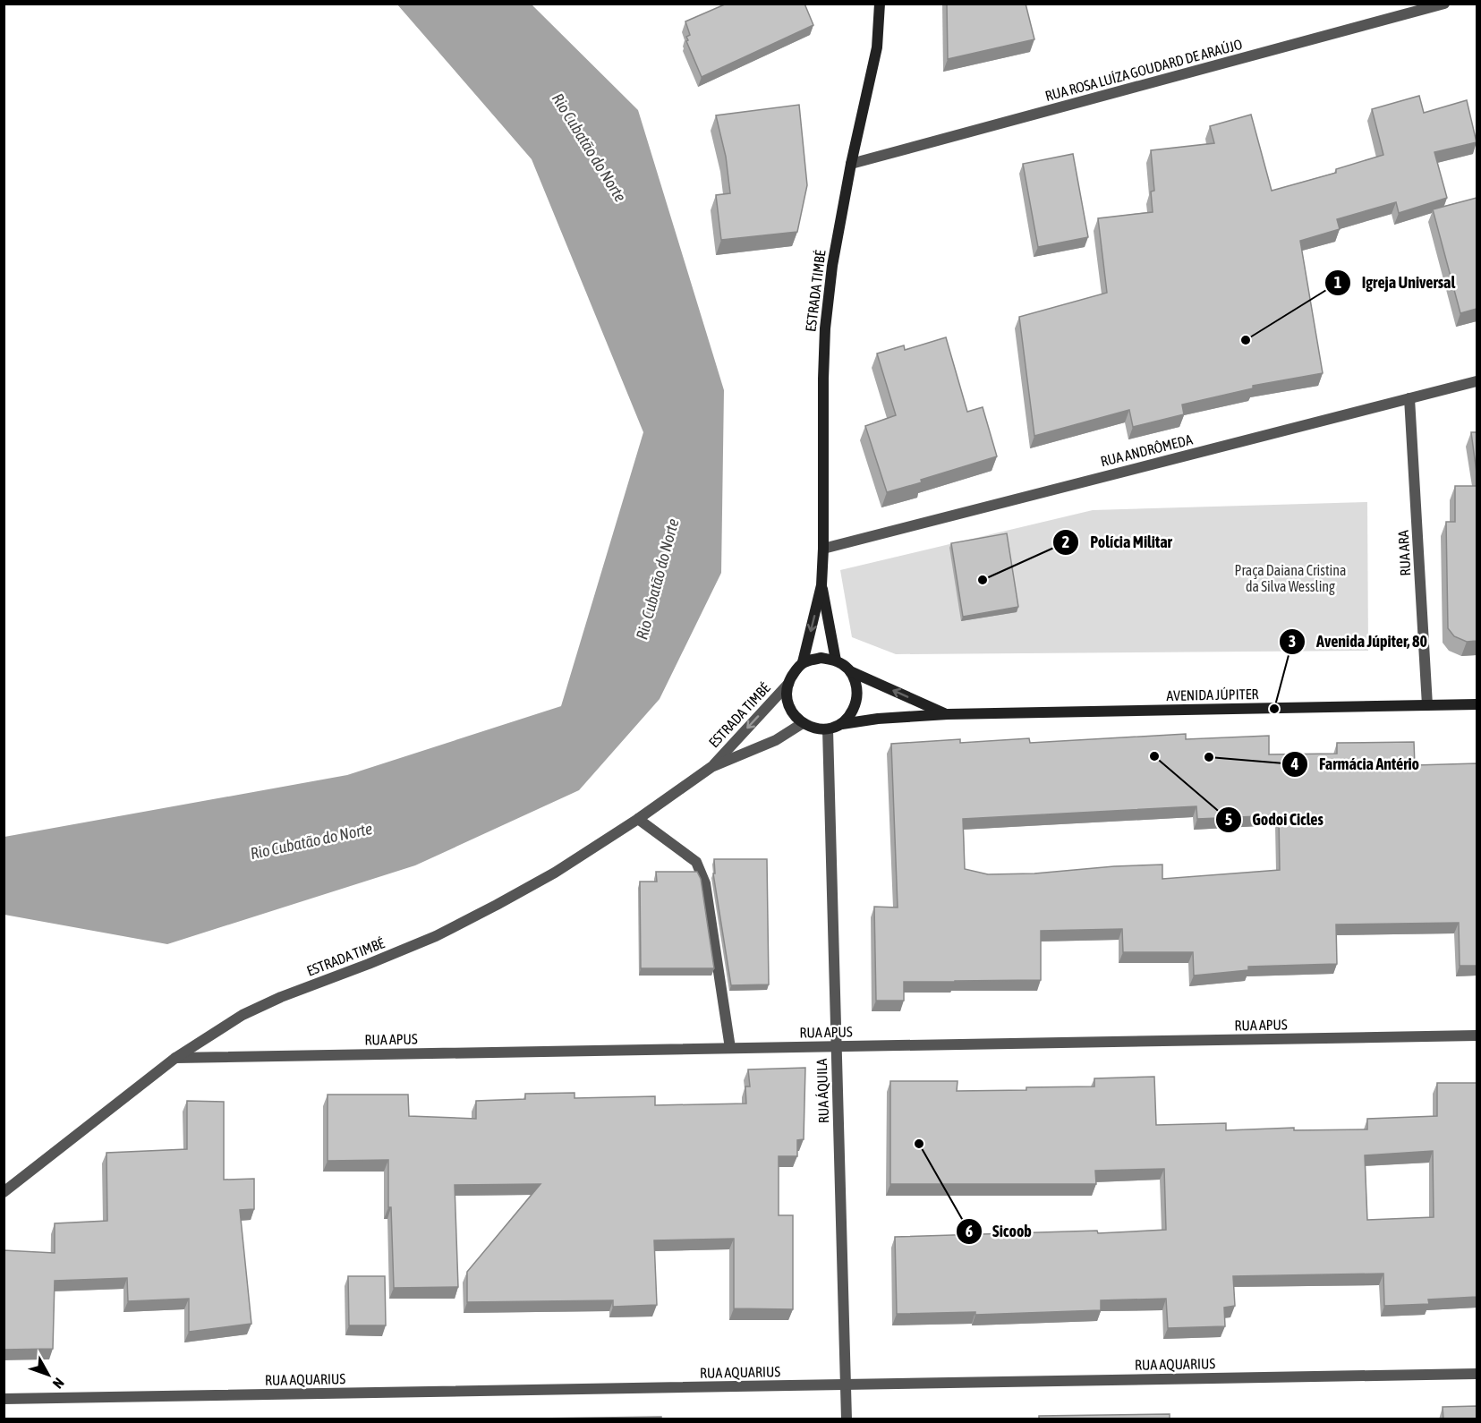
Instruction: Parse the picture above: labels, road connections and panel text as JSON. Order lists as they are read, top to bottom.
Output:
{
  "streets": {
    "main road": ["ESTRADA TIMBÉ", "AVENIDA JÚPITER"],
    "street": [
      "RUA ROSA LUÍZA GOUDARD DE ARAÚJO",
      "RUA ANDRÔMEDA",
      "RUA ARA",
      "RUA APUS",
      "RUA ÁQUILA",
      "RUA AQUARIUS"
    ]
  },
  "crossings": [
    ["RUA ROSA LUÍZA GOUDARD DE ARAÚJO", "ESTRADA TIMBÉ"],
    ["ESTRADA TIMBÉ", "RUA ANDRÔMEDA"],
    ["ESTRADA TIMBÉ", "AVENIDA JÚPITER"],
    ["ESTRADA TIMBÉ", "RUA APUS"],
    ["ESTRADA TIMBÉ", "RUA ÁQUILA"],
    ["RUA ANDRÔMEDA", "RUA ARA"],
    ["RUA ARA", "AVENIDA JÚPITER"],
    ["AVENIDA JÚPITER", "RUA ÁQUILA"],
    ["RUA APUS", "RUA ÁQUILA"],
    ["RUA ÁQUILA", "RUA AQUARIUS"]
  ],
  "water": ["Rio Cubatão do Norte"],
  "parks": ["Praça Daiana Cristina da Silva Wessling"],
  "places": [
    "Igreja Universal",
    "Polícia Militar",
    "Avenida Júpiter, 80",
    "Godoi Cicles",
    "Farmácia Antério",
    "Sicoob"
  ],
  "north": "bottom right"
}
